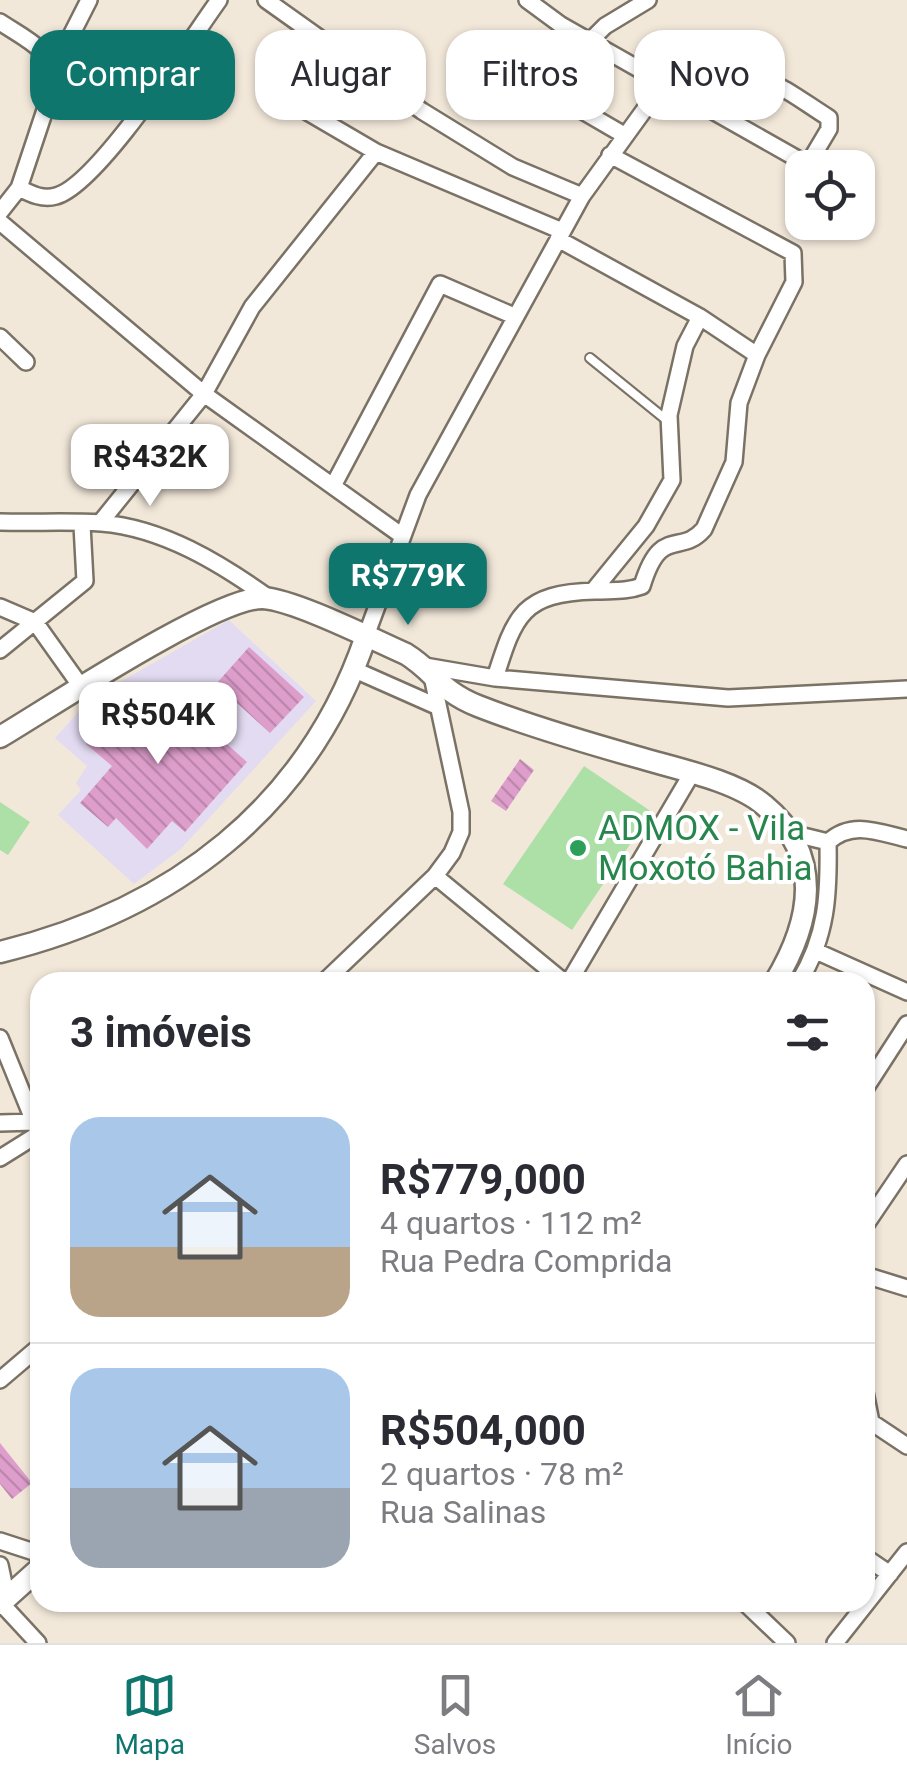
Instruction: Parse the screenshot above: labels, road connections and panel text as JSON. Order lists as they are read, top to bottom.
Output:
{
  "places": ["ADMOX - Vila Moxotó Bahia"],
  "page": {
    "chip": [
      "Comprar",
      "Alugar",
      "Filtros",
      "Novo"
    ],
    "price": ["R$432K", "R$779K", "R$504K"],
    "heading": "3 imóveis",
    "list": [
      {
        "name": "R$779,000",
        "note": "4 quartos · 112 m² · Rua Pedra Comprida"
      },
      {
        "name": "R$504,000",
        "note": "2 quartos · 78 m² · Rua Salinas"
      }
    ],
    "tabs": ["Mapa", "Salvos", "Início"]
  }
}
